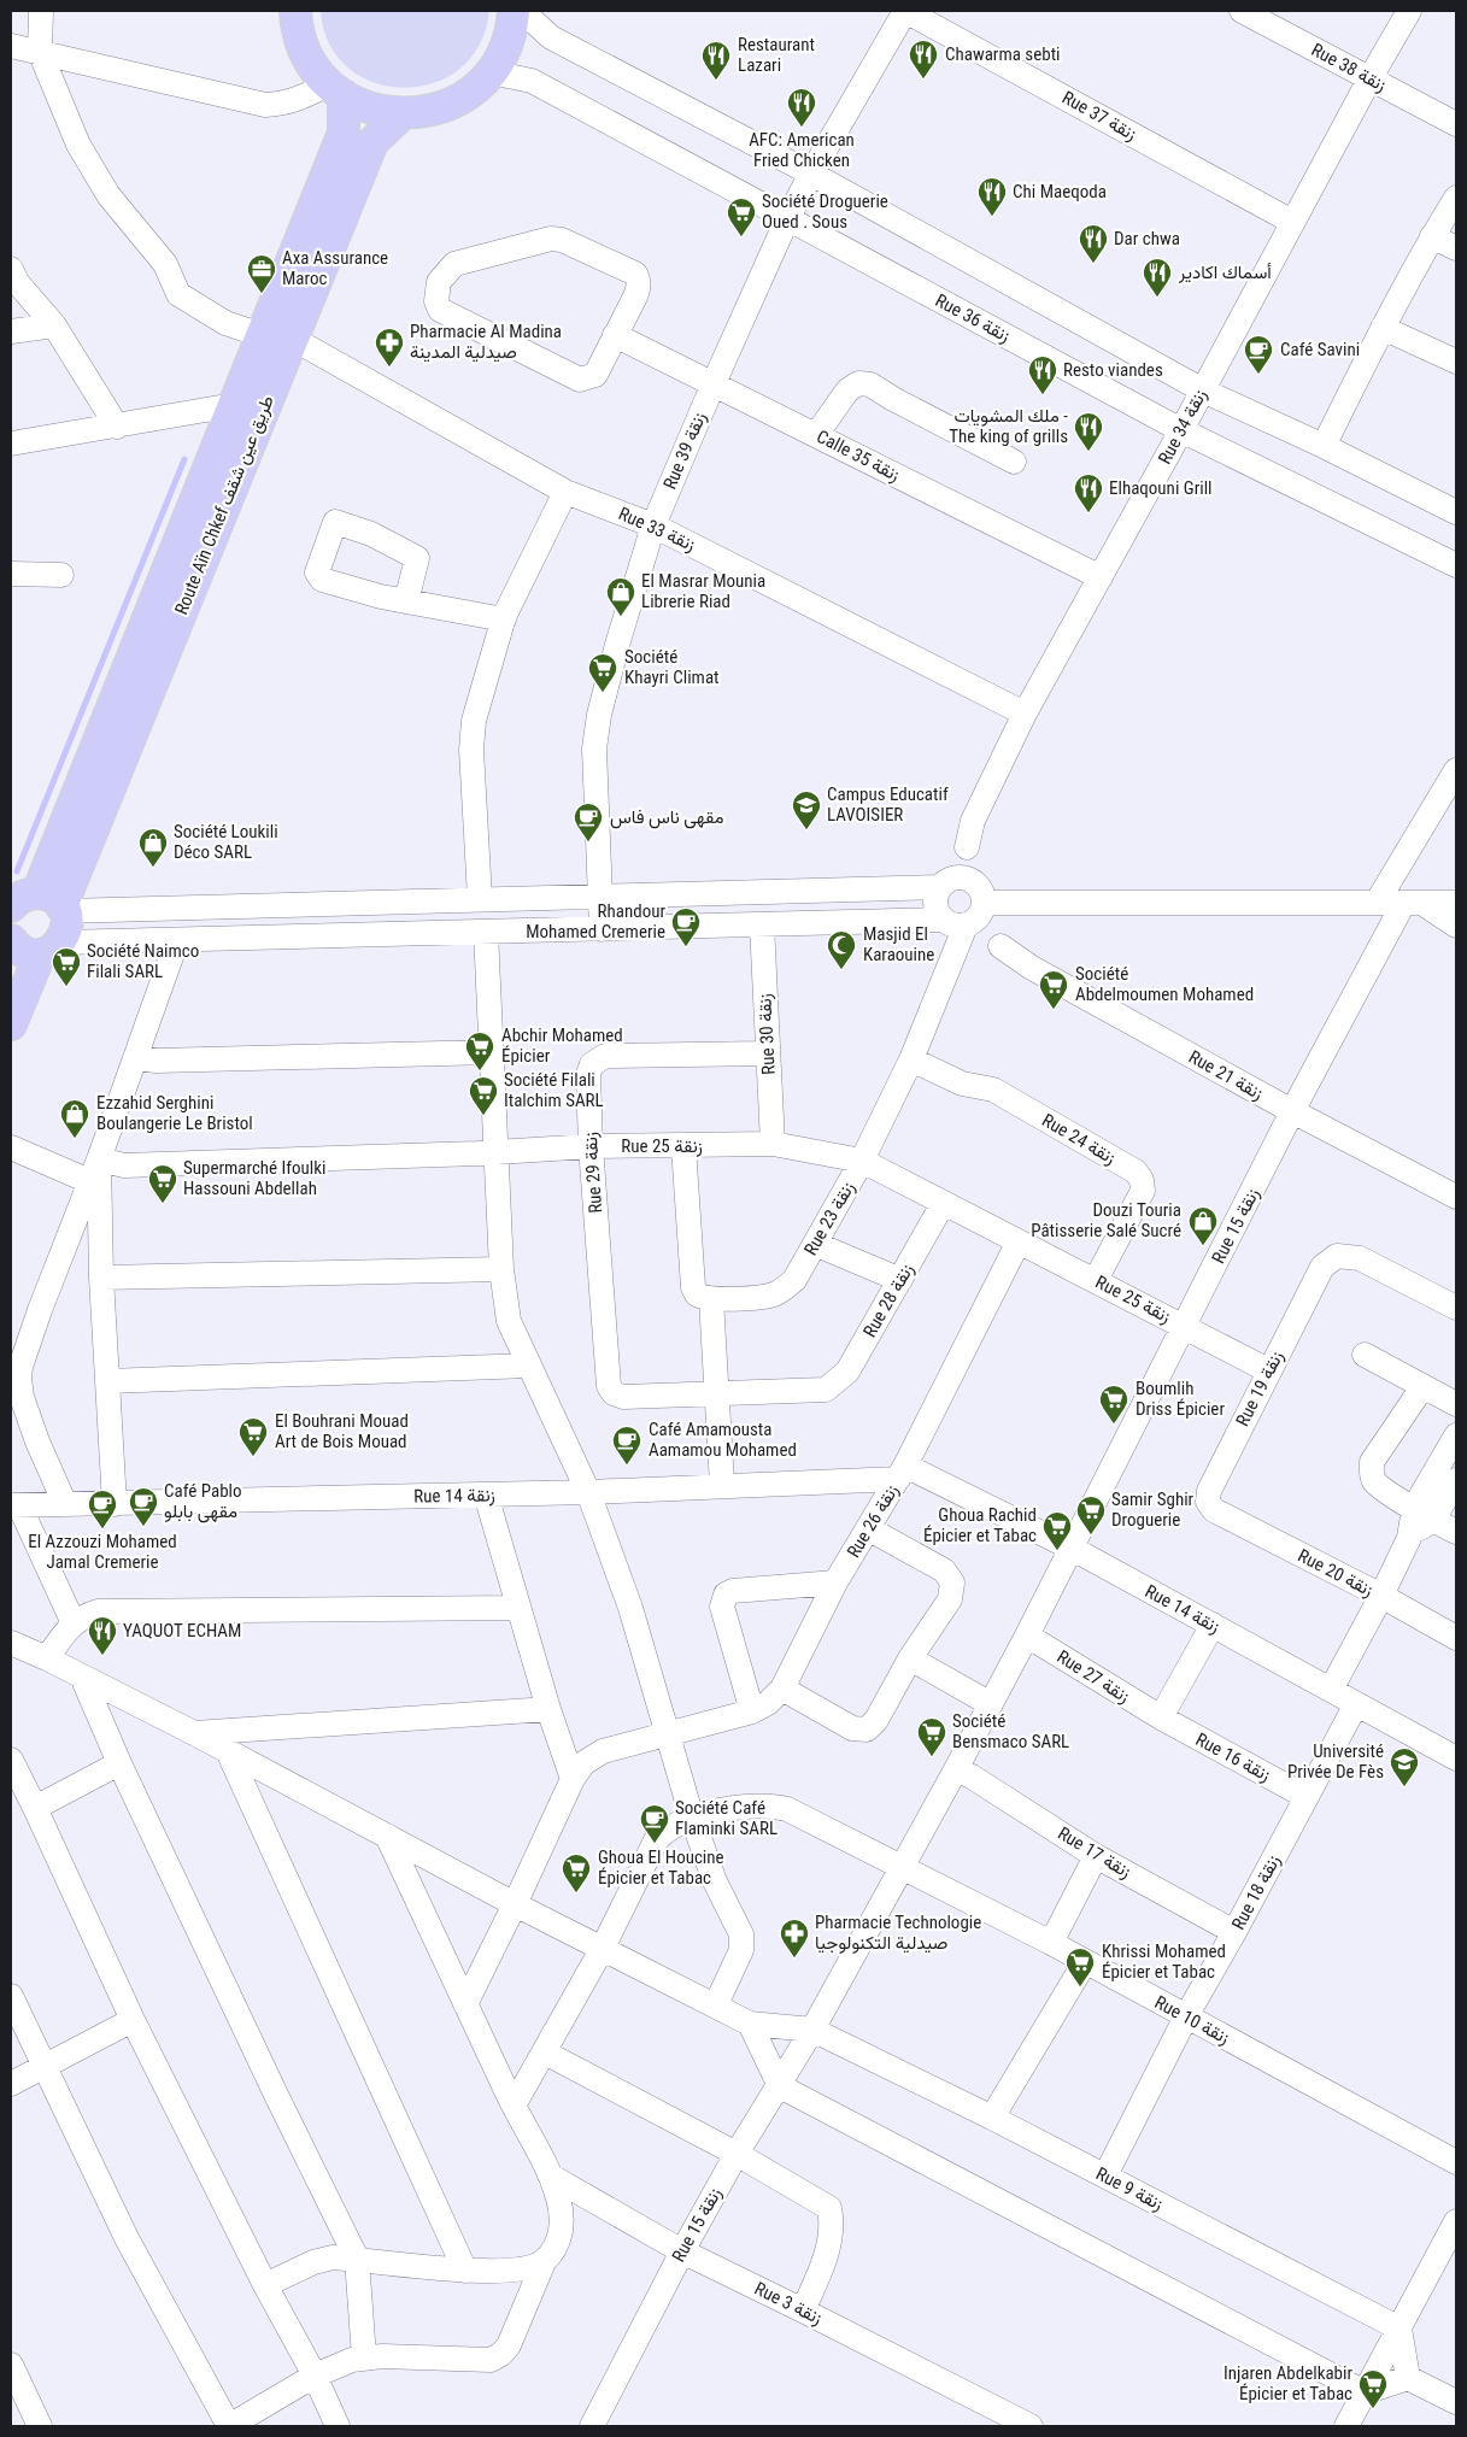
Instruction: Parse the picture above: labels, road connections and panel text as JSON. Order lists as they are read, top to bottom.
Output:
{
  "streets": {
    "main road": ["Route Aïn Chkef طريق عين شقف"],
    "street": [
      "Rue 38 زنقة",
      "Rue 37 زنقة",
      "Rue 36 زنقة",
      "Rue 34 زنقة",
      "Rue 39 زنقة",
      "Calle 35 زنقة",
      "Rue 33 زنقة",
      "Rue 30 زنقة",
      "Rue 21 زنقة",
      "Rue 24 زنقة",
      "Rue 25 زنقة",
      "Rue 29 زنقة",
      "Rue 23 زنقة",
      "Rue 15 زنقة",
      "Rue 28 زنقة",
      "Rue 19 زنقة",
      "Rue 14 زنقة",
      "Rue 26 زنقة",
      "Rue 20 زنقة",
      "Rue 27 زنقة",
      "Rue 16 زنقة",
      "Rue 17 زنقة",
      "Rue 18 زنقة",
      "Rue 10 زنقة",
      "Rue 9 زنقة",
      "Rue 3 زنقة"
    ]
  },
  "crossings": [
    ["Rue 38 زنقة", "Rue 34 زنقة"],
    ["Rue 37 زنقة", "Rue 34 زنقة"],
    ["Rue 37 زنقة", "Rue 39 زنقة"],
    ["Rue 36 زنقة", "Rue 34 زنقة"],
    ["Rue 36 زنقة", "Rue 39 زنقة"],
    ["Rue 34 زنقة", "Calle 35 زنقة"],
    ["Rue 34 زنقة", "Rue 33 زنقة"],
    ["Rue 34 زنقة", "Rue 21 زنقة"],
    ["Rue 34 زنقة", "Rue 23 زنقة"],
    ["Rue 39 زنقة", "Calle 35 زنقة"],
    ["Rue 39 زنقة", "Rue 33 زنقة"],
    ["Route Aïn Chkef طريق عين شقف", "Rue 33 زنقة"],
    ["Rue 30 زنقة", "Rue 25 زنقة"],
    ["Rue 30 زنقة", "Rue 29 زنقة"],
    ["Rue 21 زنقة", "Rue 23 زنقة"],
    ["Rue 21 زنقة", "Rue 15 زنقة"],
    ["Rue 24 زنقة", "Rue 25 زنقة"],
    ["Rue 24 زنقة", "Rue 23 زنقة"],
    ["Rue 25 زنقة", "Rue 29 زنقة"],
    ["Rue 25 زنقة", "Rue 23 زنقة"],
    ["Rue 25 زنقة", "Rue 15 زنقة"],
    ["Rue 25 زنقة", "Rue 28 زنقة"],
    ["Rue 25 زنقة", "Rue 26 زنقة"],
    ["Rue 29 زنقة", "Rue 28 زنقة"],
    ["Rue 15 زنقة", "Rue 14 زنقة"],
    ["Rue 15 زنقة", "Rue 9 زنقة"],
    ["Rue 15 زنقة", "Rue 3 زنقة"],
    ["Rue 19 زنقة", "Rue 20 زنقة"],
    ["Rue 14 زنقة", "Rue 26 زنقة"],
    ["Rue 14 زنقة", "Rue 18 زنقة"],
    ["Rue 27 زنقة", "Rue 16 زنقة"],
    ["Rue 16 زنقة", "Rue 18 زنقة"],
    ["Rue 17 زنقة", "Rue 18 زنقة"],
    ["Rue 18 زنقة", "Rue 10 زنقة"],
    ["Rue 18 زنقة", "Rue 9 زنقة"]
  ],
  "places": {
    "restaurant": [
      "Chawarma sebti",
      "Restaurant Lazari",
      "AFC: American Fried Chicken",
      "Chi Maeqoda",
      "Dar chwa",
      "أسماك اكادير",
      "Resto viandes",
      "ملك المشويات - The king of grills",
      "Elhaqouni Grill",
      "YAQUOT ECHAM"
    ],
    "supermarket": [
      "Société Droguerie Oued . Sous",
      "Société Khayri Climat",
      "Société Naimco Filali SARL",
      "Société Abdelmoumen Mohamed",
      "Abchir Mohamed Épicier",
      "Société Filali Italchim SARL",
      "Supermarché Ifoulki Hassouni Abdellah",
      "Boumlih Driss Épicier",
      "El Bouhrani Mouad Art de Bois Mouad",
      "Samir Sghir Droguerie",
      "Ghoua Rachid Épicier et Tabac",
      "Société Bensmaco SARL",
      "Ghoua El Houcine Épicier et Tabac",
      "Khrissi Mohamed Épicier et Tabac",
      "Injaren Abdelkabir Épicier et Tabac"
    ],
    "office": ["Axa Assurance Maroc"],
    "pharmacy": ["Pharmacie Al Madina صيدلية المدينة", "Pharmacie Technologie صيدلية التكنولوجيا"],
    "cafe": [
      "Café Savini",
      "مقهى ناس فاس",
      "Rhandour Mohamed Cremerie",
      "Café Amamousta Aamamou Mohamed",
      "Café Pablo مقهى بابلو",
      "El Azzouzi Mohamed Jamal Cremerie",
      "Société Café Flaminki SARL"
    ],
    "shop": [
      "El Masrar Mounia Librerie Riad",
      "Société Loukili Déco SARL",
      "Ezzahid Serghini Boulangerie Le Bristol",
      "Douzi Touria Pâtisserie Salé Sucré"
    ],
    "school or university": ["Campus Educatif LAVOISIER", "Université Privée De Fès"],
    "mosque": ["Masjid El Karaouine"]
  }
}
